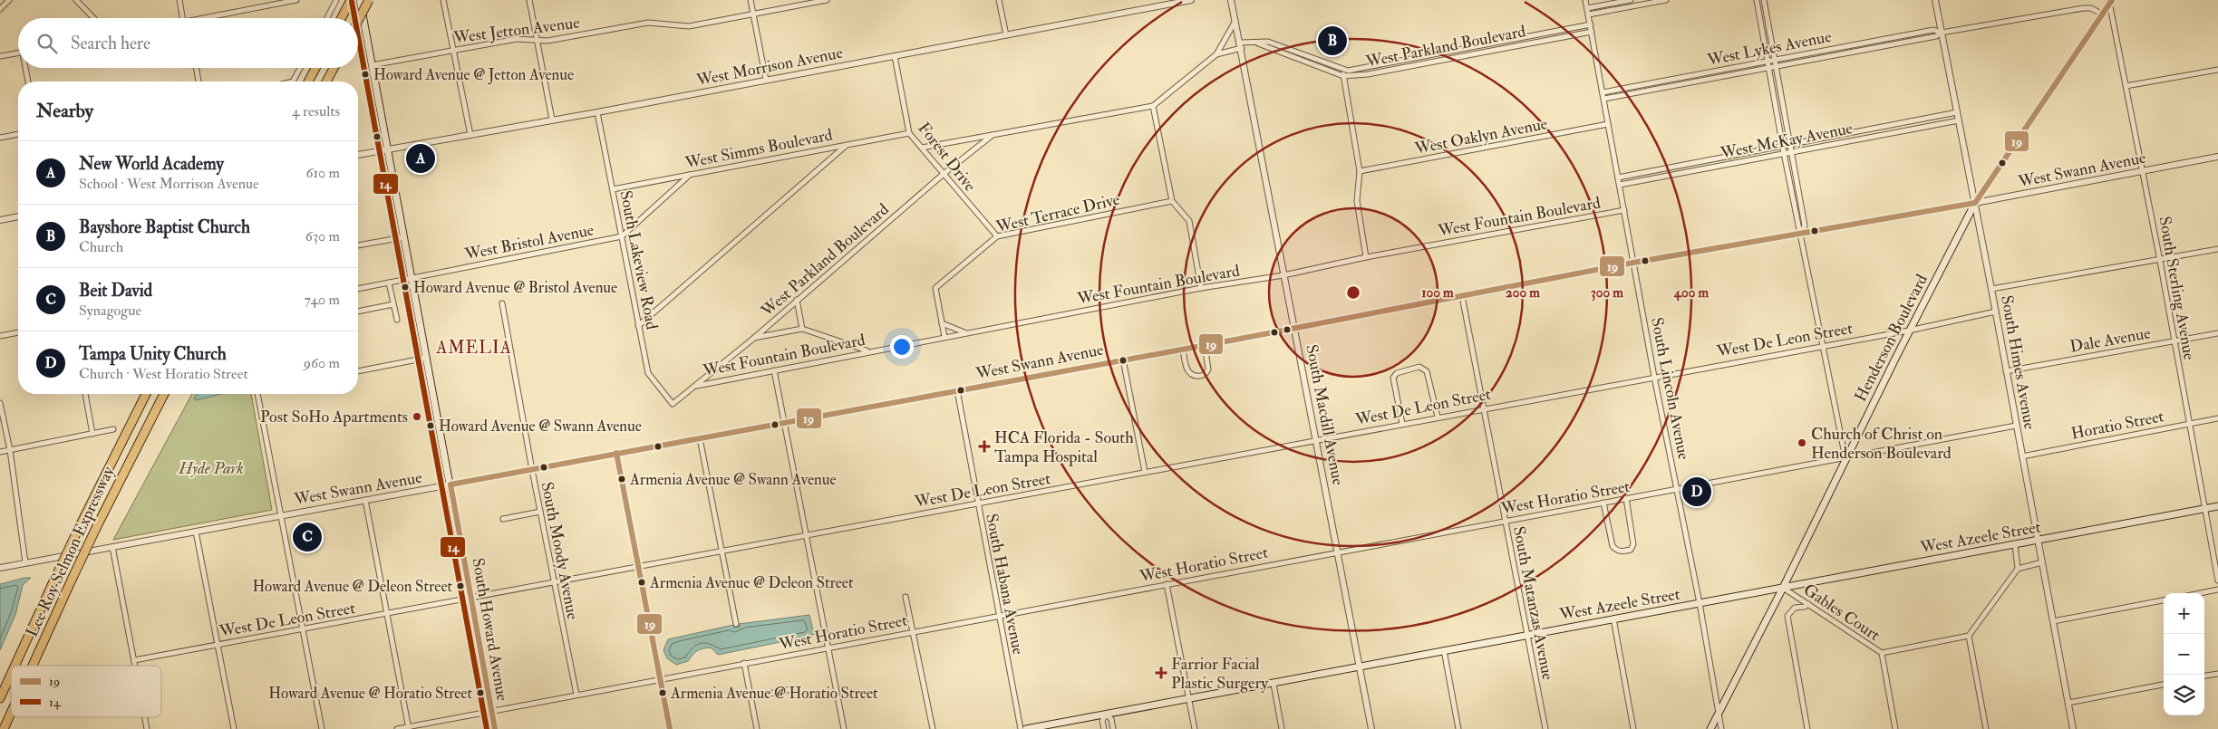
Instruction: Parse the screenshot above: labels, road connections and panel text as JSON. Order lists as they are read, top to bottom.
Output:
{
  "streets": {
    "highway": ["Lee Roy Selmon Expressway"],
    "main road": ["Henderson Boulevard", "West Azeele Street", "South Howard Avenue"],
    "street": [
      "West Jetton Avenue",
      "West Parkland Boulevard",
      "West Lykes Avenue",
      "West Morrison Avenue",
      "West Oaklyn Avenue",
      "West McKay Avenue",
      "West Simms Boulevard",
      "Forest Drive",
      "West Swann Avenue",
      "West Terrace Drive",
      "West Fountain Boulevard",
      "West Bristol Avenue",
      "South Lakeview Road",
      "South Sterling Avenue",
      "West De Leon Street",
      "Dale Avenue",
      "South Himes Avenue",
      "South Lincoln Avenue",
      "South Macdill Avenue",
      "Horatio Street",
      "West Horatio Street",
      "South Moody Avenue",
      "South Habana Avenue",
      "South Matanzas Avenue",
      "Gables Court"
    ]
  },
  "crossings": [
    ["West Jetton Avenue", "South Howard Avenue"],
    ["West Parkland Boulevard", "Forest Drive"],
    ["West Parkland Boulevard", "West Fountain Boulevard"],
    ["West Parkland Boulevard", "South Lakeview Road"],
    ["West Parkland Boulevard", "South Lincoln Avenue"],
    ["West Parkland Boulevard", "South Macdill Avenue"],
    ["West Lykes Avenue", "Henderson Boulevard"],
    ["West Lykes Avenue", "South Himes Avenue"],
    ["West Lykes Avenue", "South Lincoln Avenue"],
    ["West Morrison Avenue", "Forest Drive"],
    ["West Morrison Avenue", "South Lakeview Road"],
    ["West Morrison Avenue", "South Howard Avenue"],
    ["West Oaklyn Avenue", "South Lincoln Avenue"],
    ["West McKay Avenue", "South Himes Avenue"],
    ["West McKay Avenue", "South Lincoln Avenue"],
    ["West Simms Boulevard", "Forest Drive"],
    ["West Simms Boulevard", "South Lakeview Road"],
    ["Forest Drive", "West Terrace Drive"],
    ["West Swann Avenue", "South Sterling Avenue"],
    ["West Swann Avenue", "Henderson Boulevard"],
    ["West Swann Avenue", "South Himes Avenue"],
    ["West Swann Avenue", "South Lincoln Avenue"],
    ["West Swann Avenue", "South Macdill Avenue"],
    ["West Swann Avenue", "South Moody Avenue"],
    ["West Swann Avenue", "South Habana Avenue"],
    ["West Swann Avenue", "South Matanzas Avenue"],
    ["West Swann Avenue", "South Howard Avenue"],
    ["West Terrace Drive", "West Fountain Boulevard"],
    ["West Fountain Boulevard", "South Lincoln Avenue"],
    ["West Fountain Boulevard", "South Macdill Avenue"],
    ["West Bristol Avenue", "South Lakeview Road"],
    ["West Bristol Avenue", "South Howard Avenue"],
    ["South Sterling Avenue", "Henderson Boulevard"],
    ["South Sterling Avenue", "Dale Avenue"],
    ["South Sterling Avenue", "Horatio Street"],
    ["South Sterling Avenue", "West Azeele Street"],
    ["Henderson Boulevard", "West De Leon Street"],
    ["Henderson Boulevard", "South Himes Avenue"],
    ["Henderson Boulevard", "South Lincoln Avenue"],
    ["Henderson Boulevard", "West Horatio Street"],
    ["Henderson Boulevard", "West Azeele Street"],
    ["Henderson Boulevard", "Gables Court"],
    ["West De Leon Street", "South Himes Avenue"],
    ["West De Leon Street", "South Lincoln Avenue"],
    ["West De Leon Street", "South Macdill Avenue"],
    ["West De Leon Street", "South Moody Avenue"],
    ["West De Leon Street", "South Habana Avenue"],
    ["West De Leon Street", "South Matanzas Avenue"],
    ["West De Leon Street", "South Howard Avenue"],
    ["Dale Avenue", "South Himes Avenue"],
    ["South Himes Avenue", "Horatio Street"],
    ["South Himes Avenue", "West Horatio Street"],
    ["South Himes Avenue", "West Azeele Street"],
    ["South Lincoln Avenue", "West Horatio Street"],
    ["South Lincoln Avenue", "West Azeele Street"],
    ["South Macdill Avenue", "West Horatio Street"],
    ["South Macdill Avenue", "West Azeele Street"],
    ["West Horatio Street", "South Moody Avenue"],
    ["West Horatio Street", "South Habana Avenue"],
    ["West Horatio Street", "South Matanzas Avenue"],
    ["West Horatio Street", "South Howard Avenue"],
    ["West Azeele Street", "South Matanzas Avenue"],
    ["West Azeele Street", "Gables Court"]
  ],
  "districts": ["AMELIA"],
  "parks": ["Hyde Park"],
  "places": {
    "other": [
      "Howard Avenue @ Jetton Avenue",
      "Howard Avenue @ Bristol Avenue",
      "Post SoHo Apartments",
      "Howard Avenue @ Swann Avenue",
      "Church of Christ on Henderson Boulevard",
      "Armenia Avenue @ Swann Avenue",
      "Armenia Avenue @ Deleon Street",
      "Howard Avenue @ Deleon Street",
      "Howard Avenue @ Horatio Street",
      "Armenia Avenue @ Horatio Street"
    ],
    "health": ["HCA Florida - South Tampa Hospital", "Farrior Facial Plastic Surgery"]
  },
  "lines": ["transit line 19", "transit line 14"],
  "legend": ["19", "14"],
  "page": {
    "search": "Search here",
    "pins": [
      "B",
      "A",
      "D",
      "C"
    ],
    "heading": ["Nearby", "4 results"],
    "list": [
      {
        "mark": "A",
        "name": "New World Academy",
        "note": "School · West Morrison Avenue",
        "value": "610 m"
      },
      {
        "mark": "B",
        "name": "Bayshore Baptist Church",
        "note": "Church",
        "value": "630 m"
      },
      {
        "mark": "C",
        "name": "Beit David",
        "note": "Synagogue",
        "value": "740 m"
      },
      {
        "mark": "D",
        "name": "Tampa Unity Church",
        "note": "Church · West Horatio Street",
        "value": "960 m"
      }
    ],
    "map_buttons": ["+", "−"]
  },
  "rings": [
    "100 m",
    "200 m",
    "300 m",
    "400 m"
  ]
}
